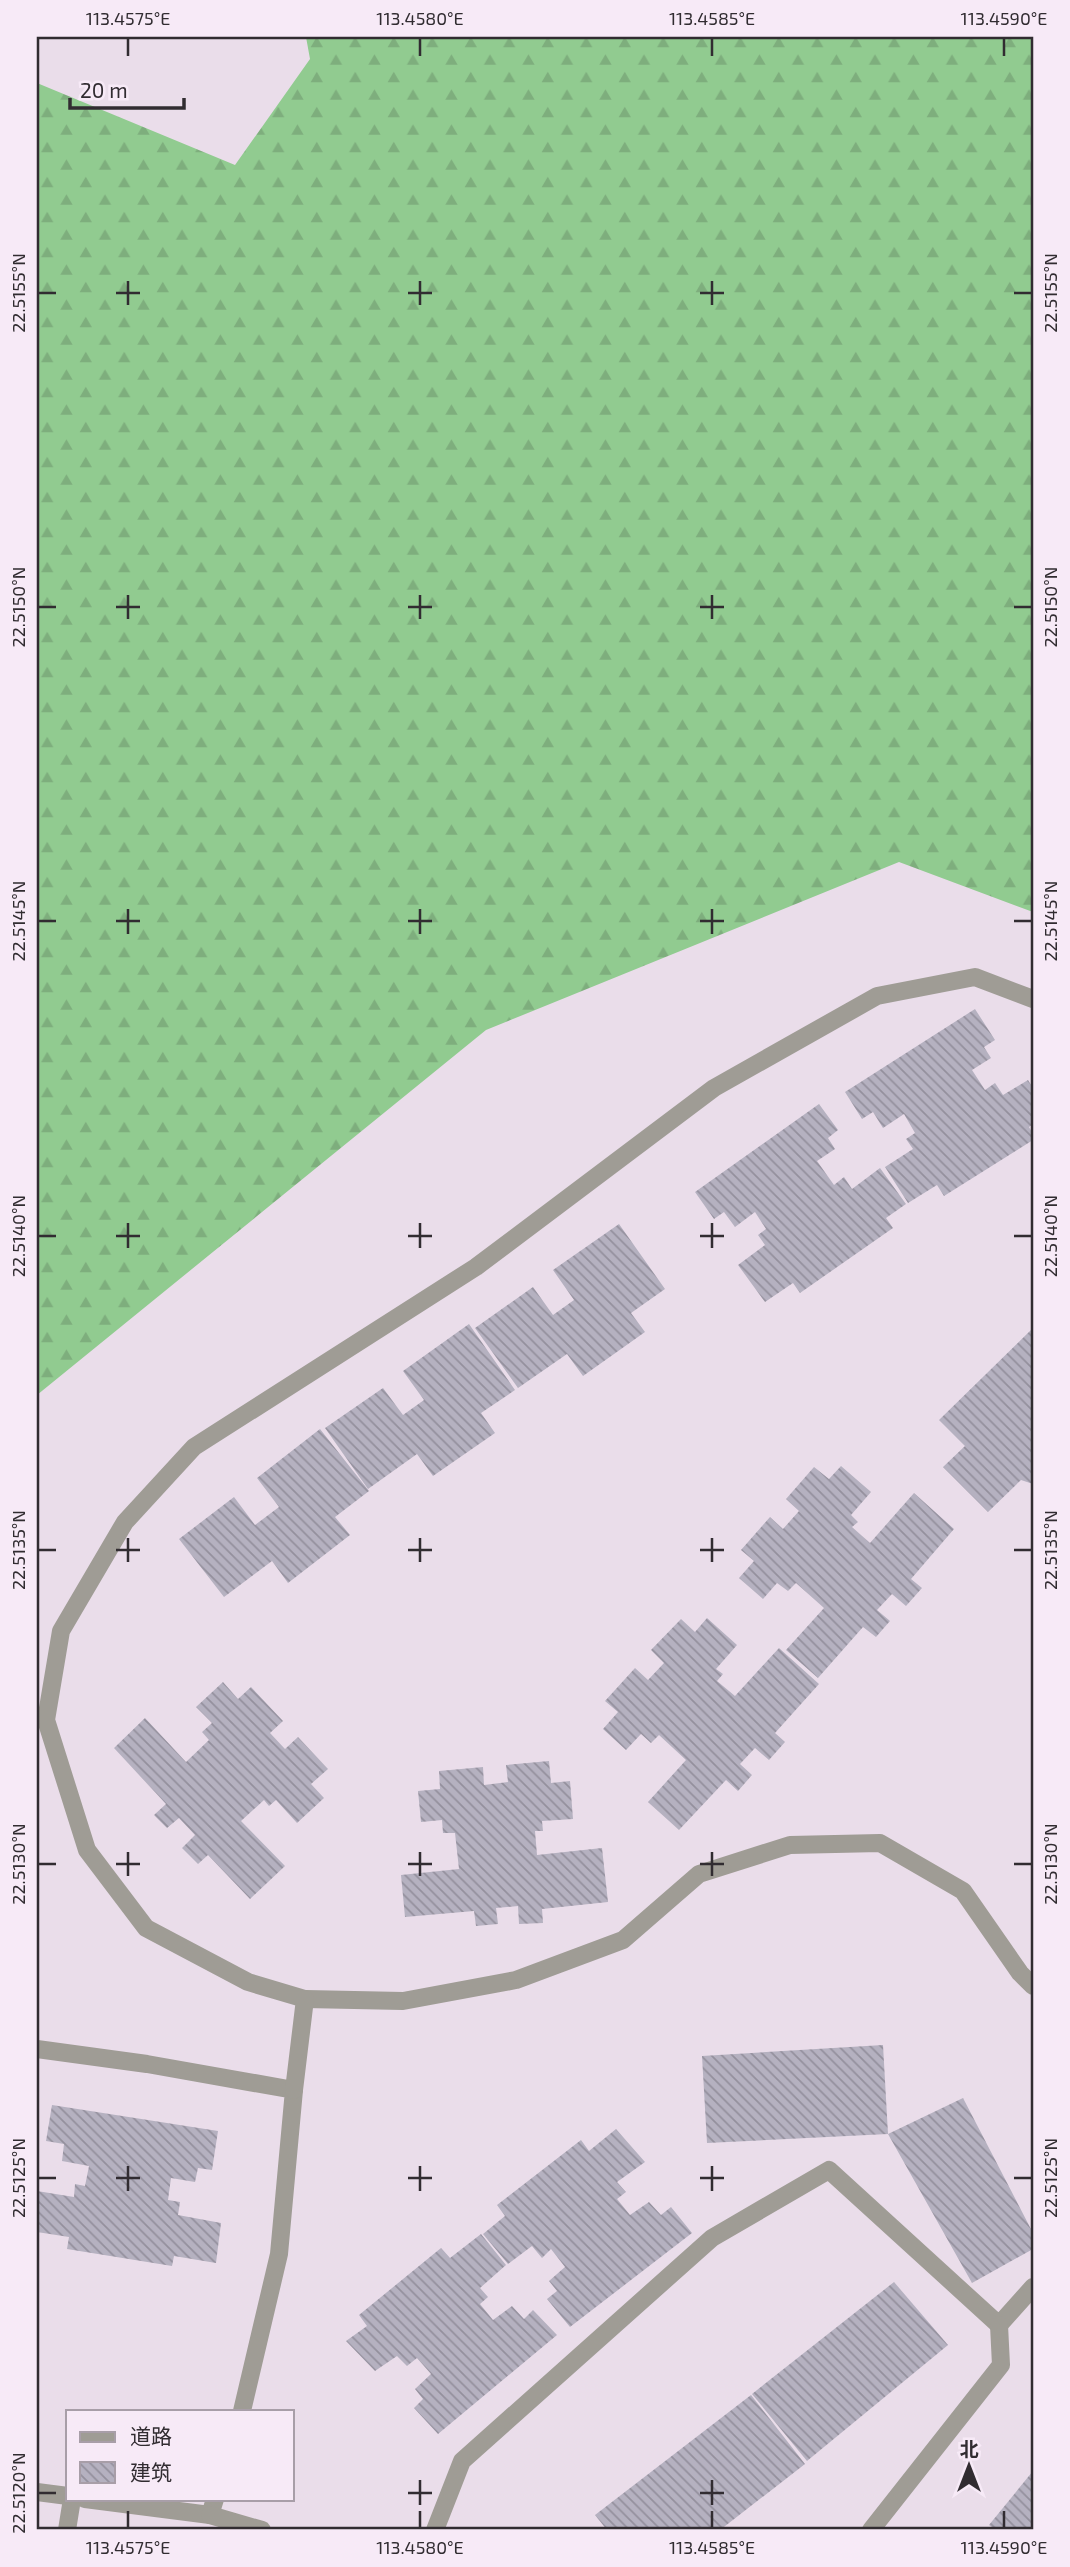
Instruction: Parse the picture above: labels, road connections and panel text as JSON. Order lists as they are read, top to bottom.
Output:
{
  "legend": ["道路", "建筑"],
  "scale_bar": "20 m",
  "north": "top",
  "coordinates": [
    "113.4575°E",
    "113.4580°E",
    "113.4585°E",
    "113.4590°E",
    "22.5155°N",
    "22.5150°N",
    "22.5145°N",
    "22.5140°N",
    "22.5135°N",
    "22.5130°N",
    "22.5125°N",
    "22.5120°N"
  ]
}
